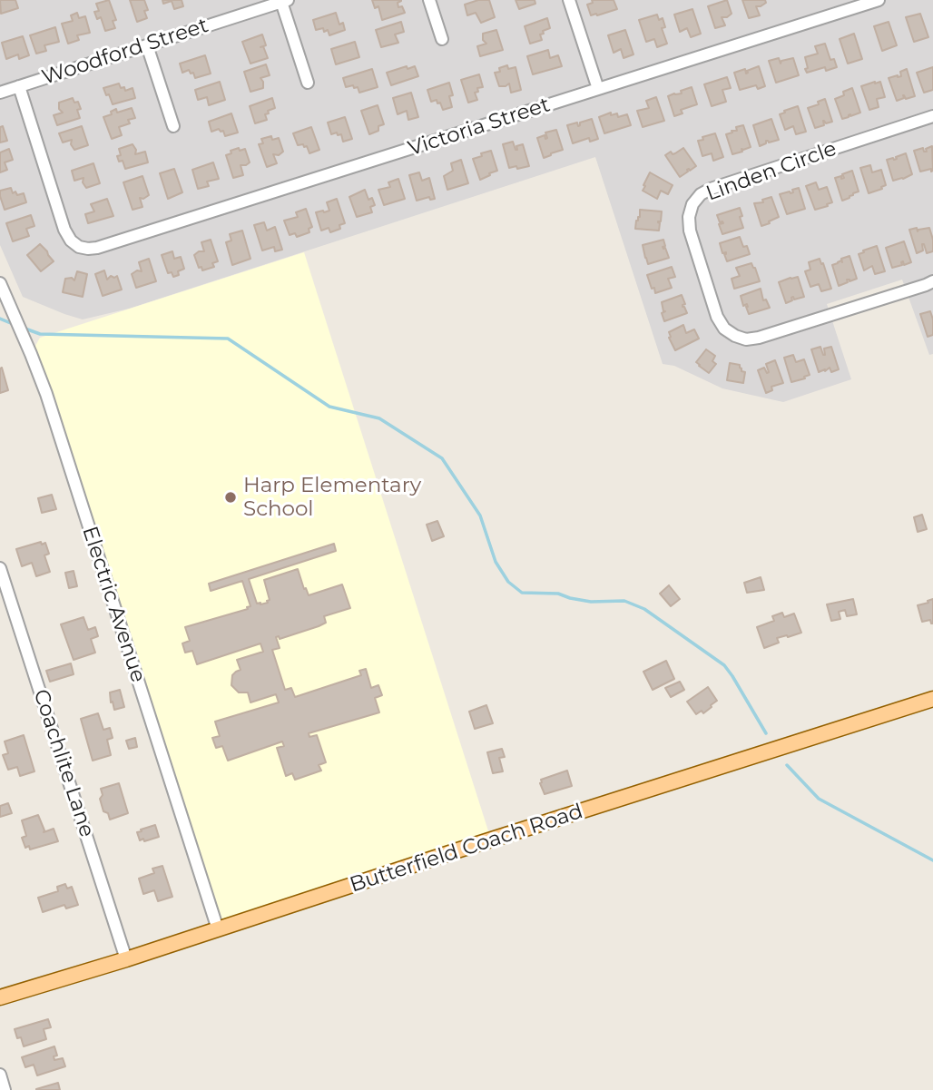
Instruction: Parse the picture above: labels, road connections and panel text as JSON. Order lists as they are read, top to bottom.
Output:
{
  "streets": {
    "main road": ["Butterfield Coach Road"],
    "street": [
      "Woodford Street",
      "Victoria Street",
      "Linden Circle",
      "Electric Avenue",
      "Coachlite Lane"
    ]
  },
  "crossings": [
    ["Woodford Street", "Victoria Street"],
    ["Electric Avenue", "Butterfield Coach Road"],
    ["Coachlite Lane", "Butterfield Coach Road"]
  ],
  "places": ["Harp Elementary School"]
}
